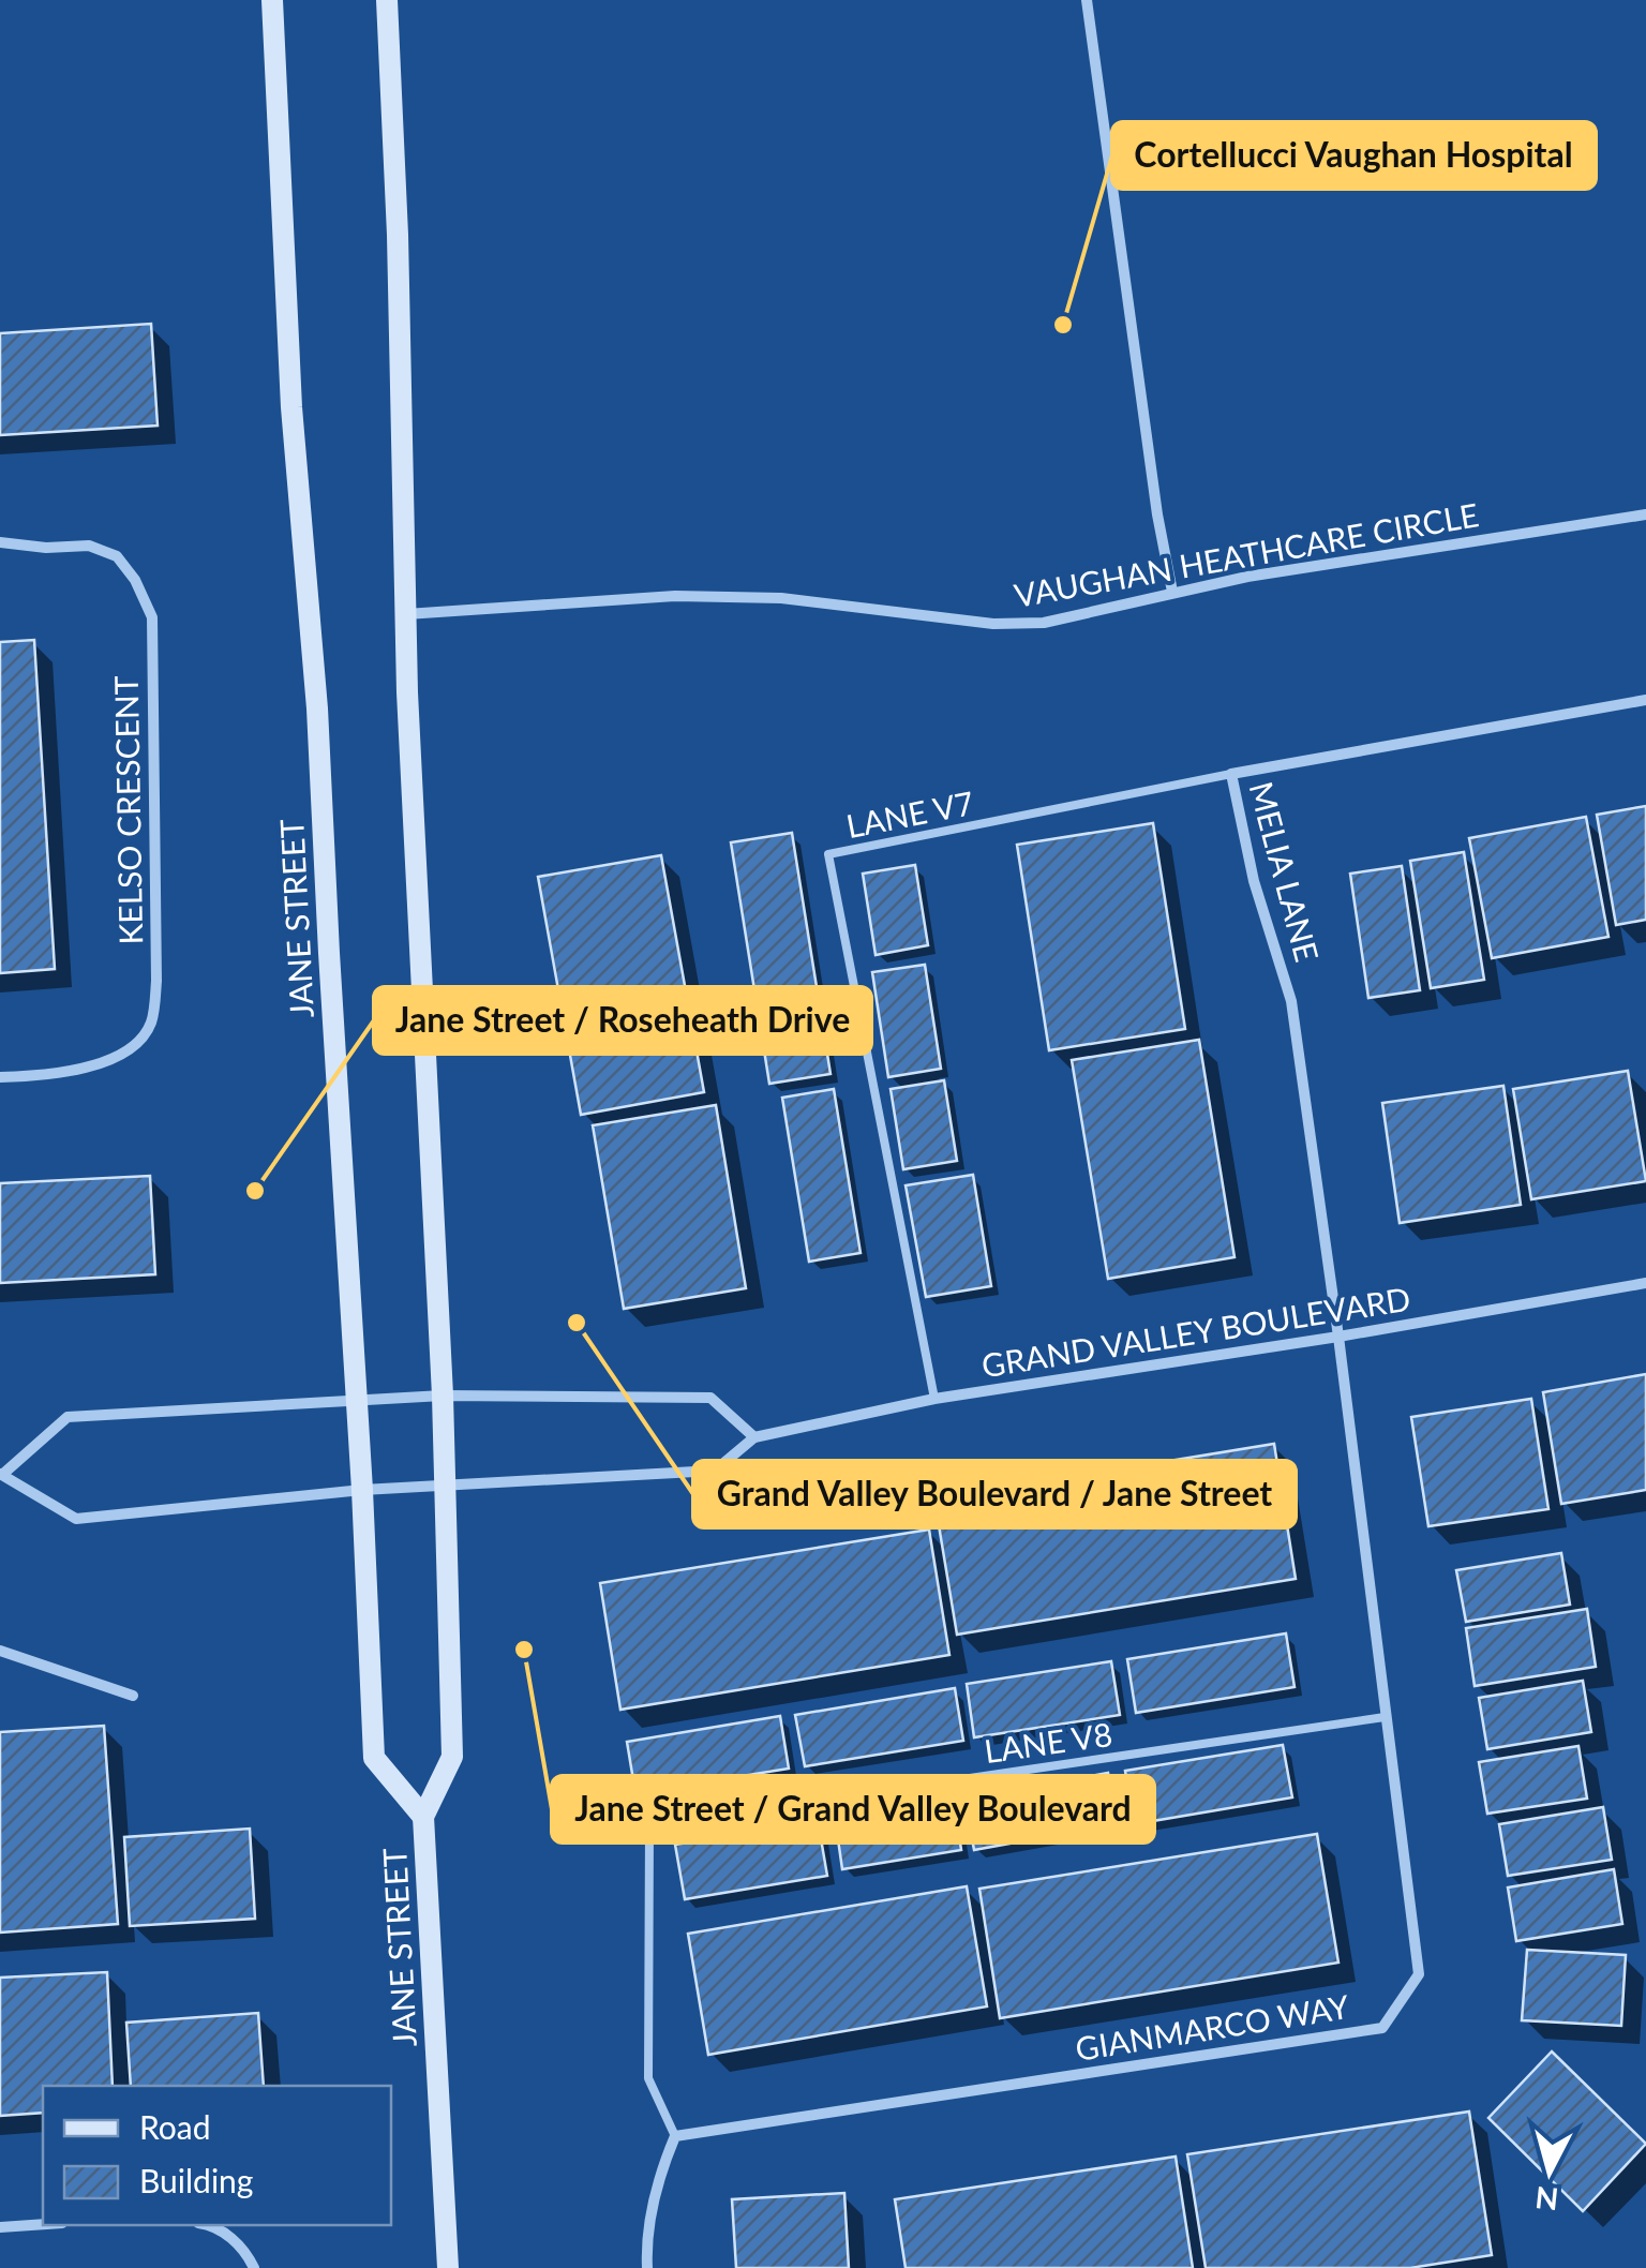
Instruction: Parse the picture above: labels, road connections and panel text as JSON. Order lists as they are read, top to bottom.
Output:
{
  "streets": {
    "main road": ["JANE STREET"],
    "street": [
      "VAUGHAN HEATHCARE CIRCLE",
      "KELSO CRESCENT",
      "MELIA LANE",
      "GRAND VALLEY BOULEVARD",
      "GIANMARCO WAY"
    ],
    "lane": ["LANE V7", "LANE V8"]
  },
  "crossings": [
    ["VAUGHAN HEATHCARE CIRCLE", "JANE STREET"],
    ["LANE V7", "MELIA LANE"],
    ["LANE V7", "GRAND VALLEY BOULEVARD"],
    ["MELIA LANE", "GRAND VALLEY BOULEVARD"],
    ["MELIA LANE", "GIANMARCO WAY"],
    ["JANE STREET", "GRAND VALLEY BOULEVARD"],
    ["GRAND VALLEY BOULEVARD", "GIANMARCO WAY"],
    ["LANE V8", "GIANMARCO WAY"]
  ],
  "places": [
    "Cortellucci Vaughan Hospital",
    "Jane Street / Roseheath Drive",
    "Grand Valley Boulevard / Jane Street",
    "Jane Street / Grand Valley Boulevard"
  ],
  "legend": ["Road", "Building"],
  "north": "bottom"
}
